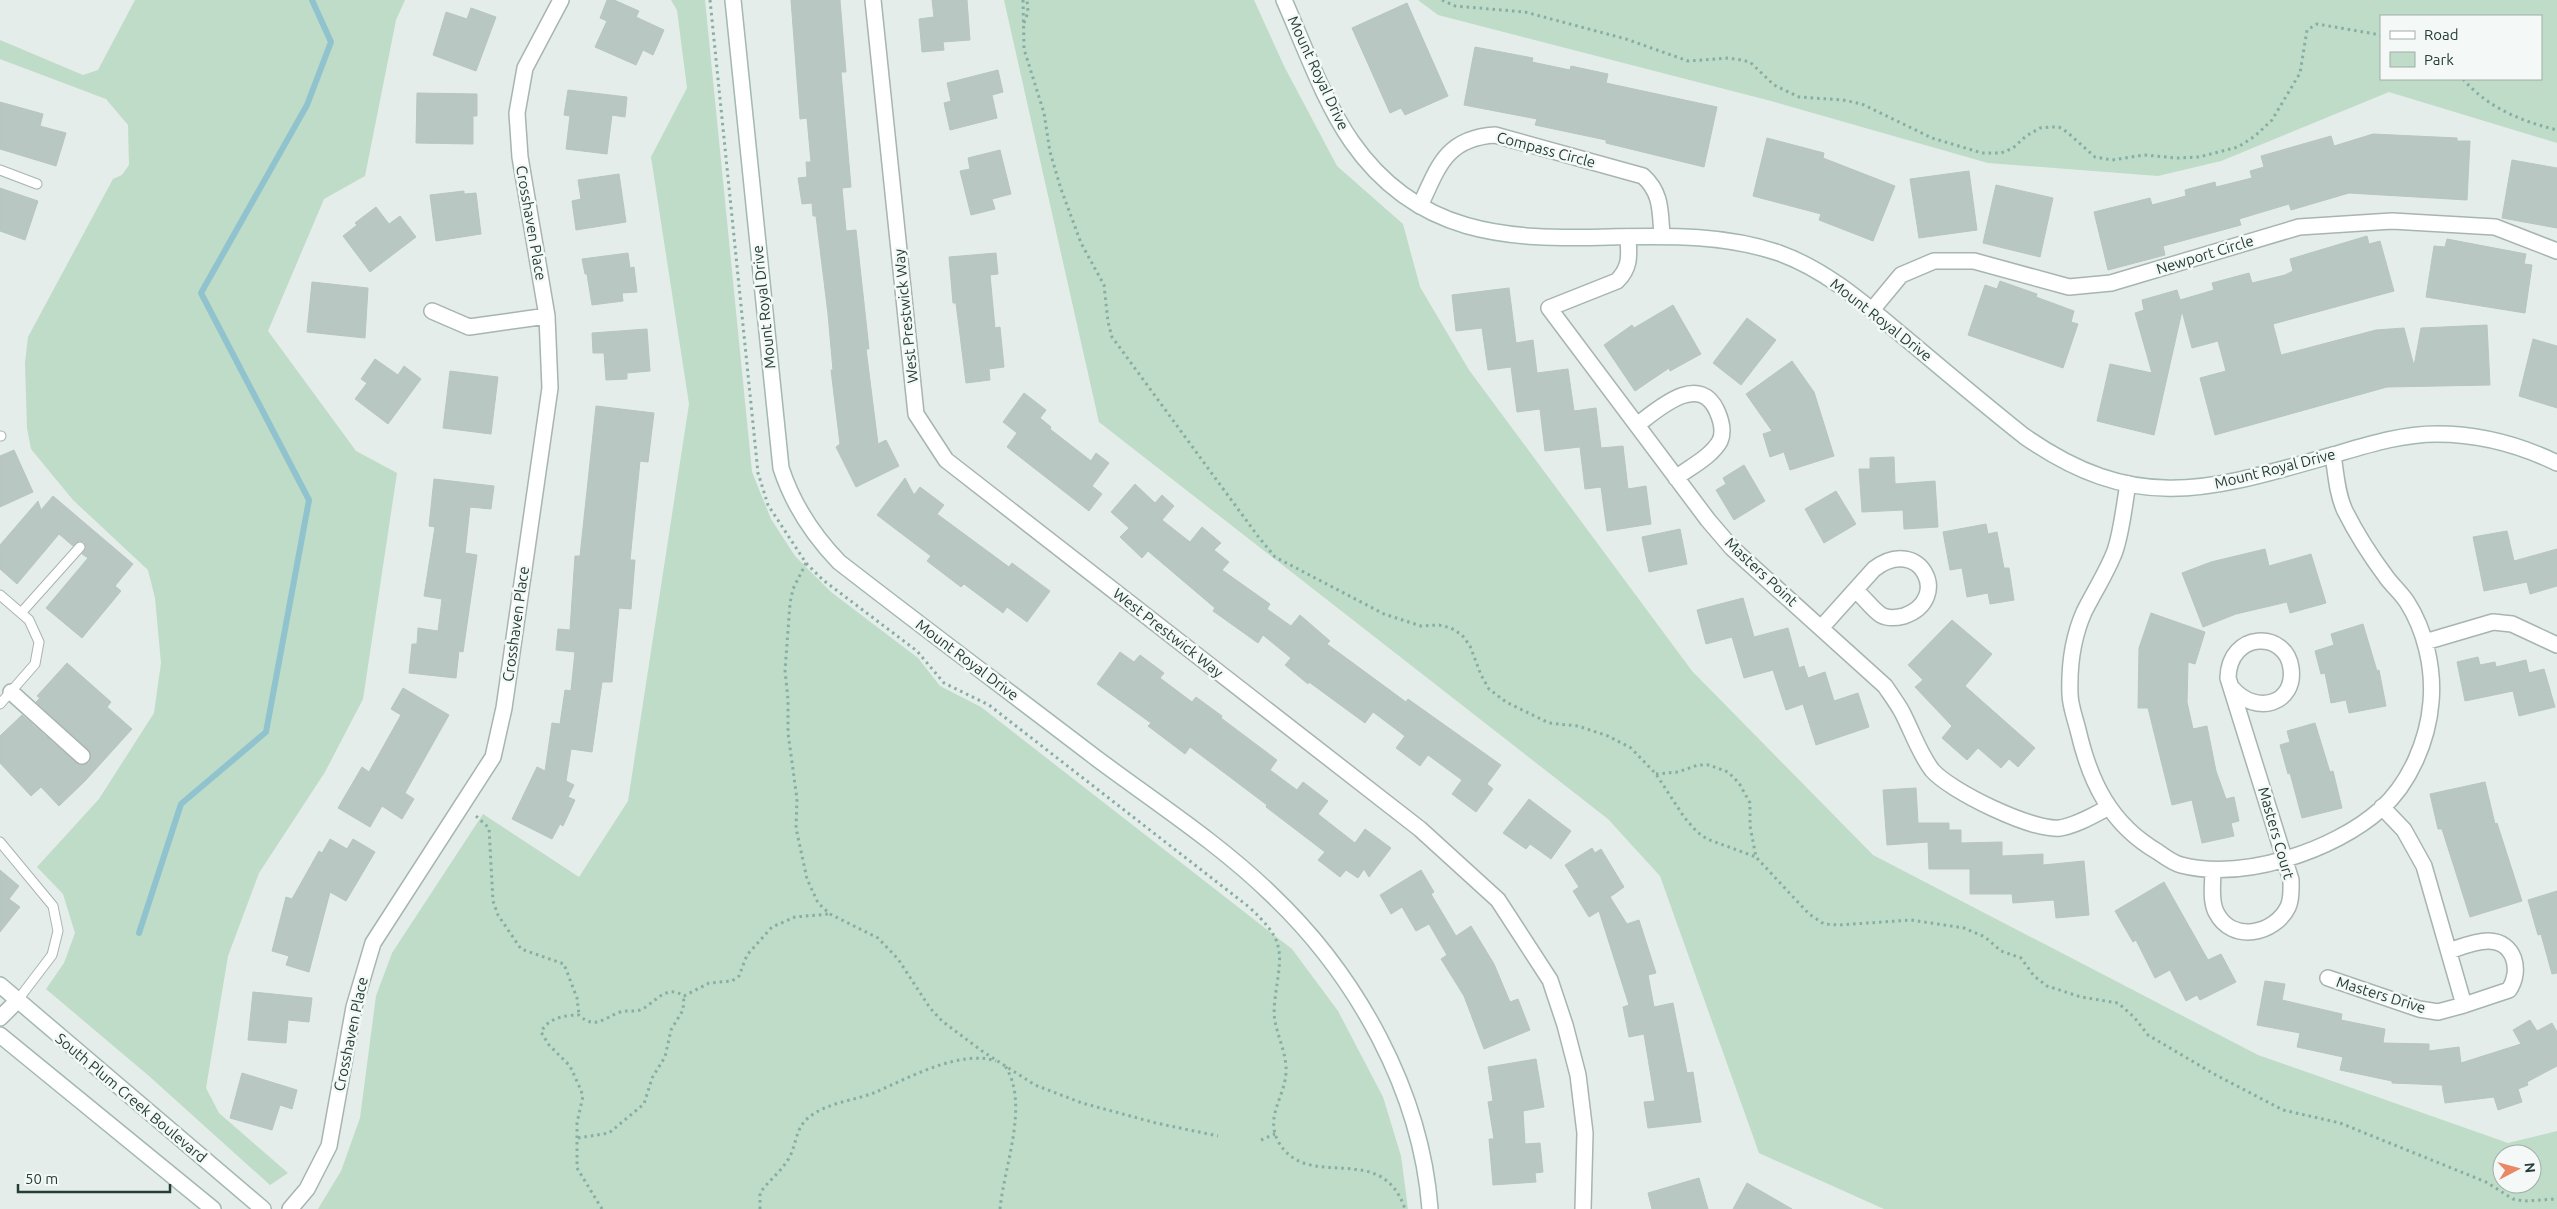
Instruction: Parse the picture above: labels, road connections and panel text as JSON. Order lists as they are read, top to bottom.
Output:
{
  "streets": {
    "street": [
      "Mount Royal Drive",
      "Compass Circle",
      "Crosshaven Place",
      "Newport Circle",
      "West Prestwick Way",
      "Masters Point",
      "Masters Court",
      "Masters Drive",
      "South Plum Creek Boulevard"
    ]
  },
  "crossings": [
    ["Mount Royal Drive", "Compass Circle"],
    ["Mount Royal Drive", "Newport Circle"],
    ["Mount Royal Drive", "Masters Point"]
  ],
  "legend": ["Road", "Park"],
  "scale_bar": "50 m",
  "north": "right"
}
